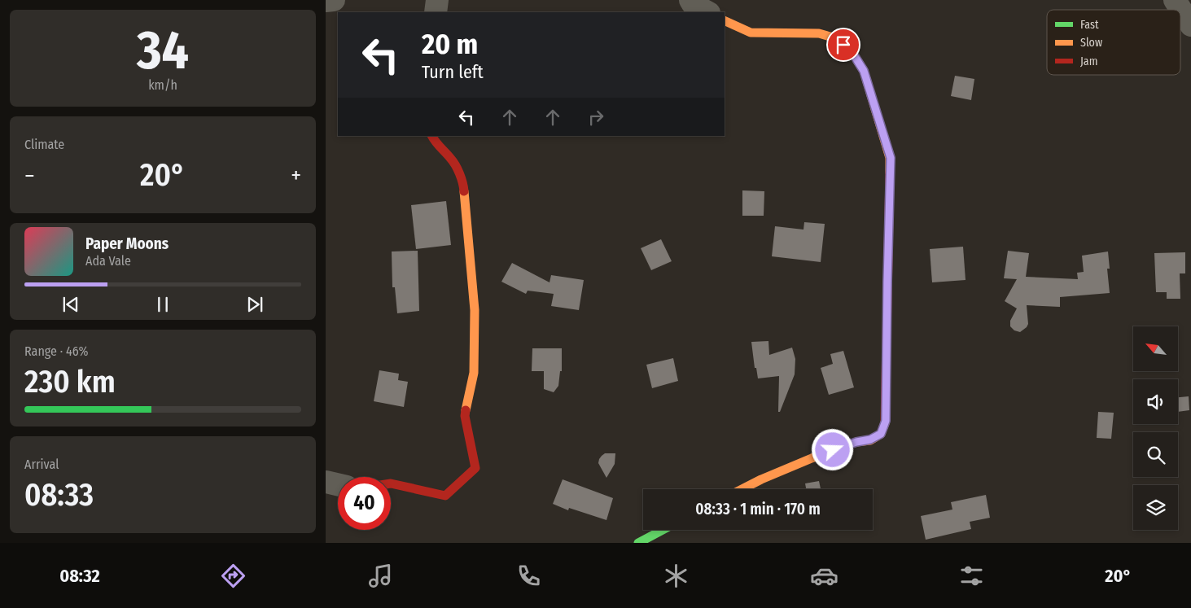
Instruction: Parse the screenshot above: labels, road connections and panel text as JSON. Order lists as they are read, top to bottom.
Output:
{
  "legend": ["Fast", "Slow", "Jam"],
  "north": "top left",
  "page": {
    "tile": [
      ["34", "km/h"],
      "Climate",
      ["Range · 46%", "230 km"],
      ["Arrival", "08:33"]
    ],
    "turn": ["20 m", "Turn left"],
    "heat": ["−", "20°", "+"],
    "song": ["Paper Moons", "Ada Vale"],
    "limit": "40",
    "trip": "08:33 · 1 min · 170 m",
    "tabs": ["08:32", "20°"]
  }
}
